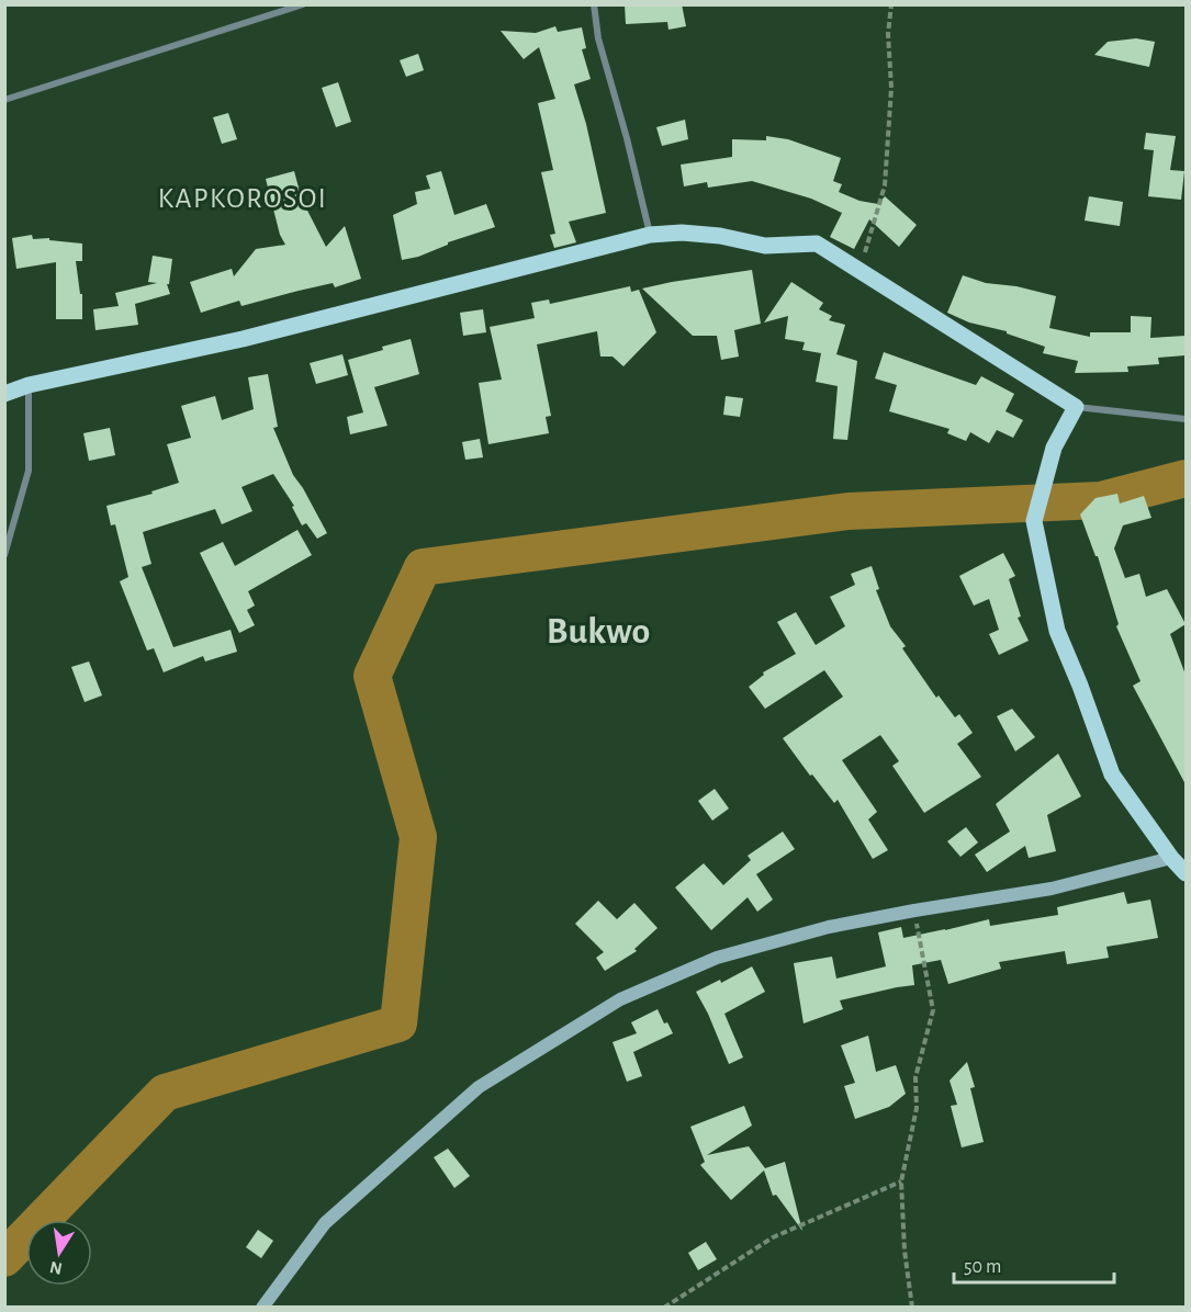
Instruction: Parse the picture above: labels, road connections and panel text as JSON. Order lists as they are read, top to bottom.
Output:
{
  "districts": ["KAPKOROSOI", "Bukwo"],
  "scale_bar": "50 m",
  "north": "bottom"
}
